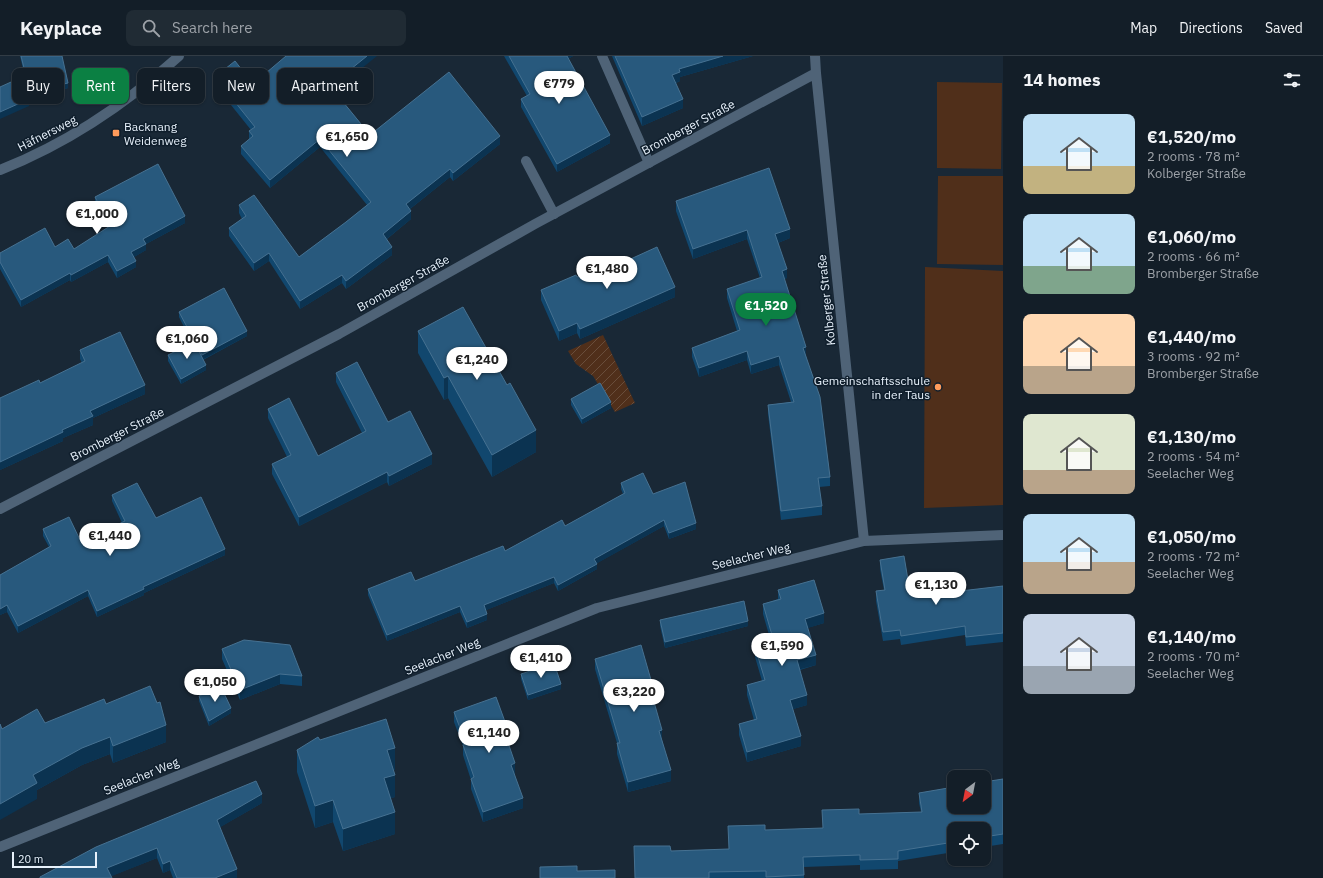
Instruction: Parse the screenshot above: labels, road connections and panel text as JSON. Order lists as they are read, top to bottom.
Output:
{
  "streets": {
    "street": [
      "Bromberger Straße",
      "Häfnersweg",
      "Kolberger Straße",
      "Seelacher Weg"
    ]
  },
  "crossings": [
    ["Bromberger Straße", "Kolberger Straße"],
    ["Kolberger Straße", "Seelacher Weg"]
  ],
  "places": {
    "transit": ["Backnang Weidenweg"],
    "other": ["Gemeinschaftsschule in der Taus"]
  },
  "scale_bar": "20 m",
  "north": "bottom left",
  "page": {
    "header": "Keyplace",
    "search": "Search here",
    "nav": ["Map", "Directions", "Saved"],
    "heading": "14 homes",
    "chip": [
      "Buy",
      "Rent",
      "Filters",
      "New",
      "Apartment"
    ],
    "price": [
      "€779",
      "€1,650",
      "€1,000",
      "€1,480",
      "€1,520",
      "€1,060",
      "€1,240",
      "€1,440",
      "€1,130",
      "€1,590",
      "€1,410",
      "€1,050",
      "€3,220",
      "€1,140"
    ],
    "list": [
      {
        "name": "€1,520/mo",
        "note": "2 rooms · 78 m² · Kolberger Straße"
      },
      {
        "name": "€1,060/mo",
        "note": "2 rooms · 66 m² · Bromberger Straße"
      },
      {
        "name": "€1,440/mo",
        "note": "3 rooms · 92 m² · Bromberger Straße"
      },
      {
        "name": "€1,130/mo",
        "note": "2 rooms · 54 m² · Seelacher Weg"
      },
      {
        "name": "€1,050/mo",
        "note": "2 rooms · 72 m² · Seelacher Weg"
      },
      {
        "name": "€1,140/mo",
        "note": "2 rooms · 70 m² · Seelacher Weg"
      }
    ],
    "scale": "20 m"
  }
}
